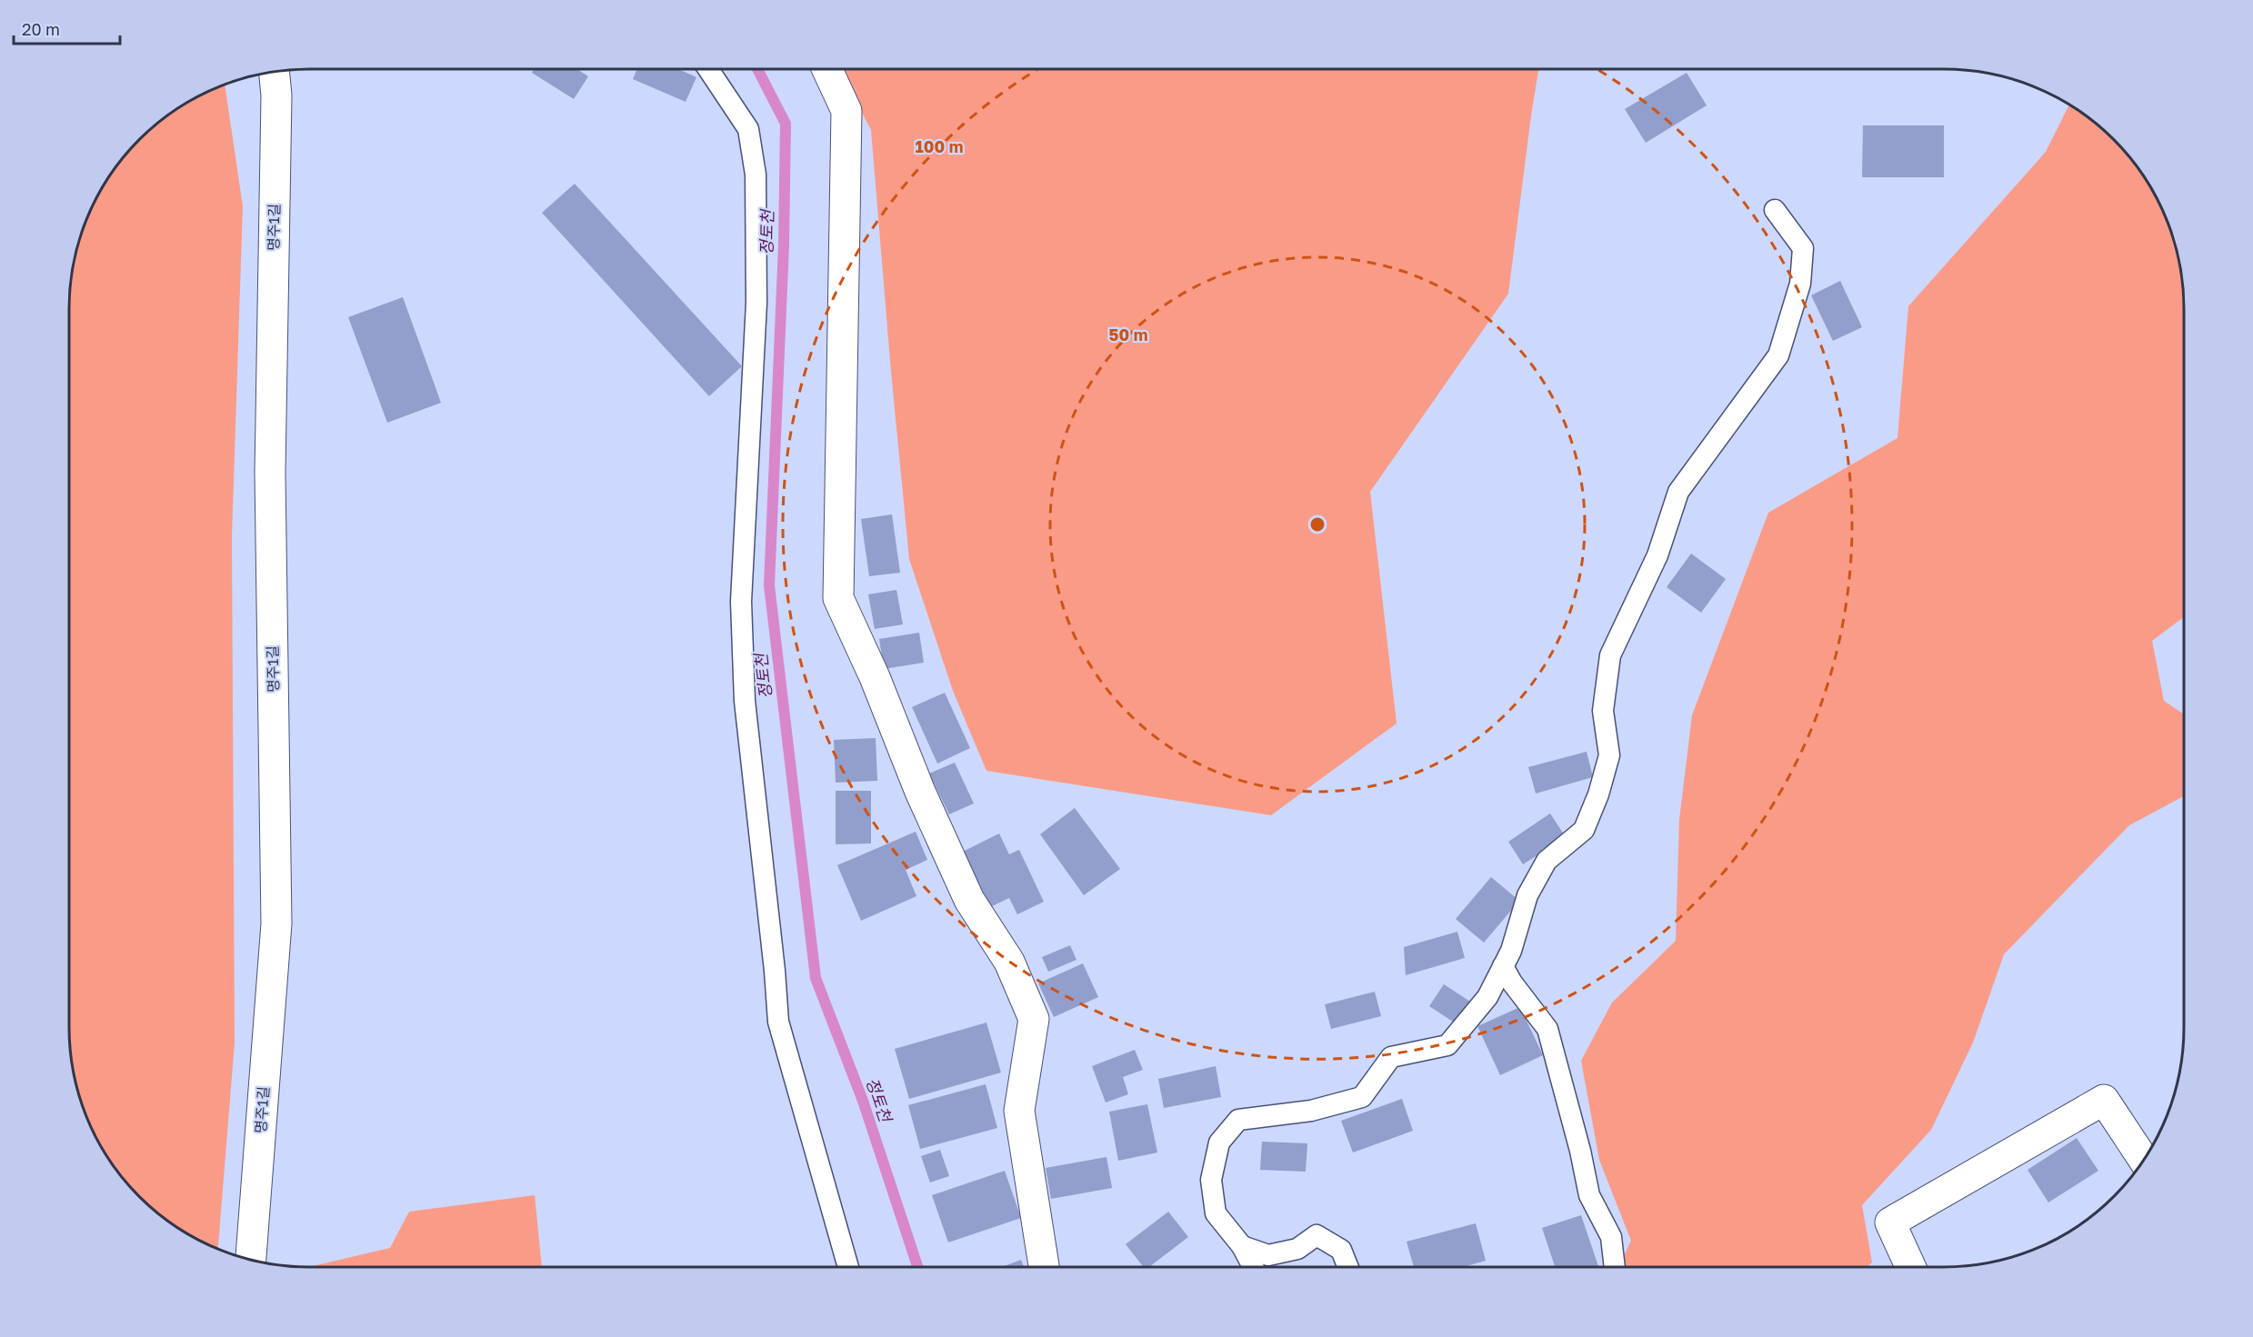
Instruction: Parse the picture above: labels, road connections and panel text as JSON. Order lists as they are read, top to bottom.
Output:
{
  "streets": {
    "street": ["명주1길"]
  },
  "water": ["정토천"],
  "scale_bar": "20 m",
  "rings": ["100 m", "50 m"]
}
